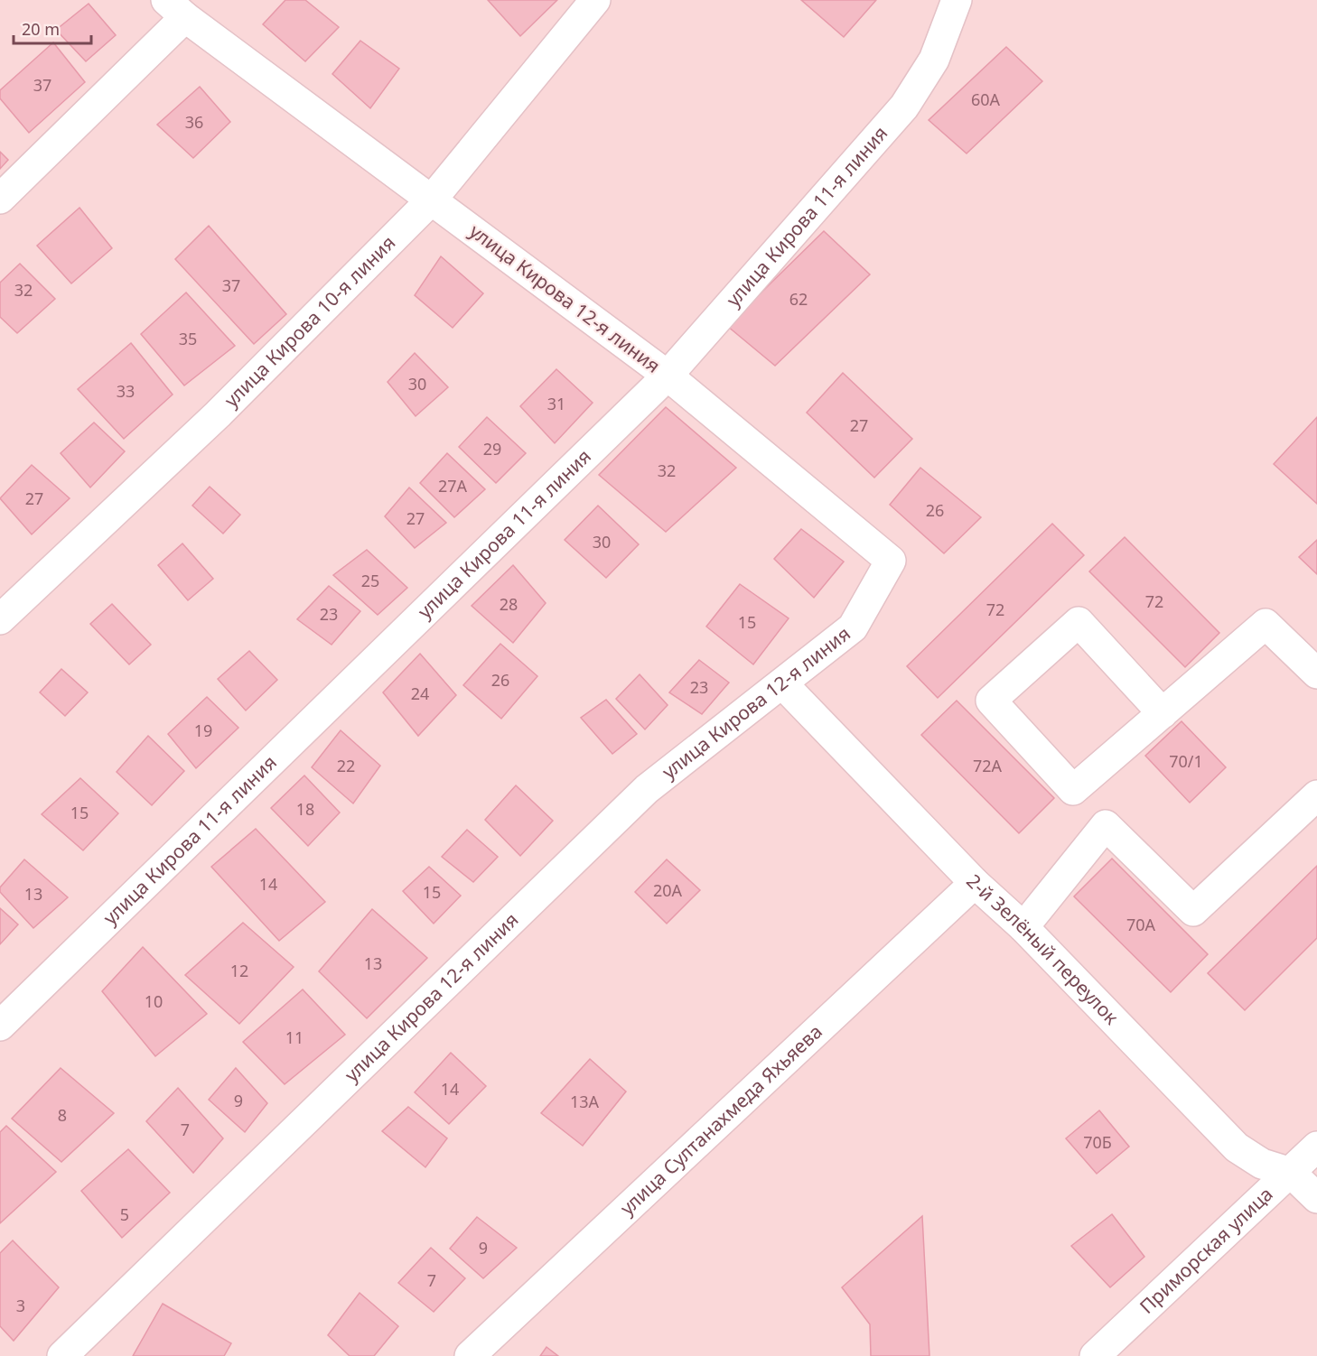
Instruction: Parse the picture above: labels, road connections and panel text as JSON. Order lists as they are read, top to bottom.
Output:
{
  "streets": {
    "street": [
      "улица Кирова 11-я линия",
      "улица Кирова 12-я линия",
      "улица Кирова 10-я линия",
      "2-й Зелёный переулок",
      "улица Султанахмеда Яхьяева",
      "Приморская улица"
    ]
  },
  "crossings": [
    ["улица Кирова 11-я линия", "улица Кирова 12-я линия"],
    ["улица Кирова 12-я линия", "улица Кирова 10-я линия"],
    ["улица Кирова 12-я линия", "2-й Зелёный переулок"],
    ["2-й Зелёный переулок", "улица Султанахмеда Яхьяева"],
    ["2-й Зелёный переулок", "Приморская улица"]
  ],
  "house_numbers": [
    "37",
    "60А",
    "36",
    "37",
    "32",
    "62",
    "35",
    "30",
    "33",
    "31",
    "27",
    "29",
    "32",
    "27А",
    "27",
    "26",
    "27",
    "30",
    "25",
    "72",
    "28",
    "72",
    "23",
    "15",
    "26",
    "23",
    "24",
    "19",
    "70/1",
    "22",
    "72А",
    "18",
    "15",
    "14",
    "20А",
    "15",
    "13",
    "70А",
    "13",
    "12",
    "10",
    "11",
    "14",
    "9",
    "13А",
    "8",
    "7",
    "70Б",
    "5",
    "9",
    "7",
    "3"
  ],
  "scale_bar": "20 m"
}
